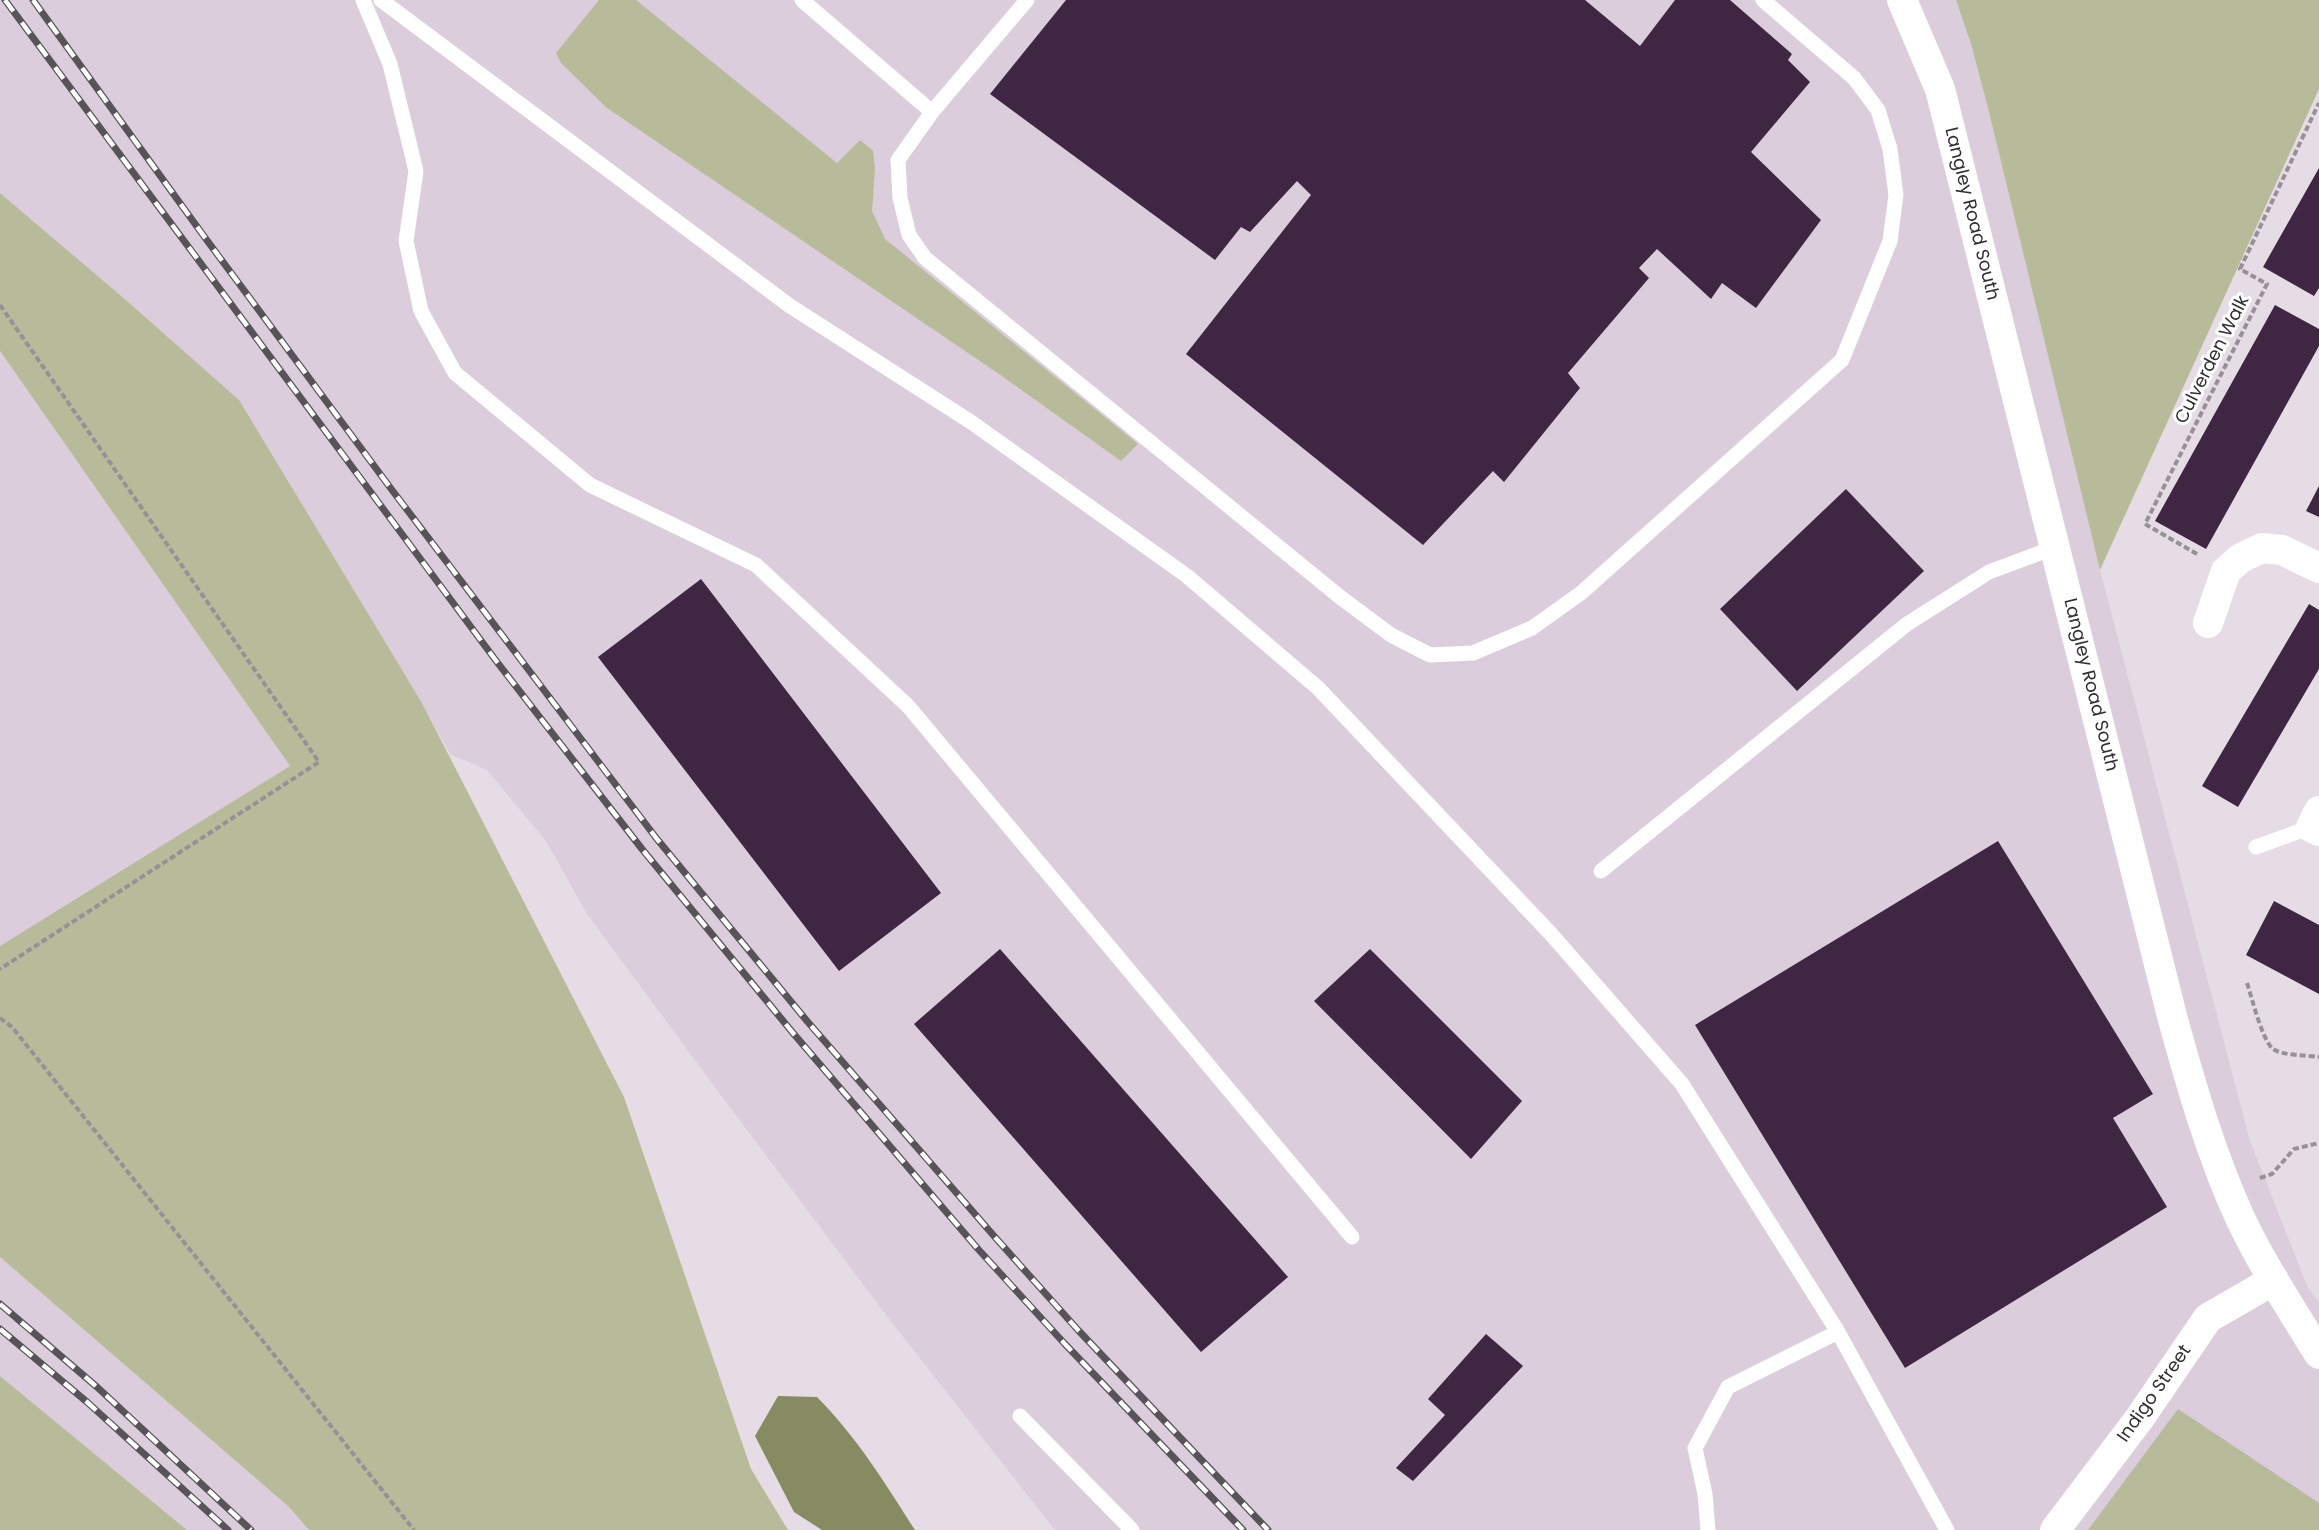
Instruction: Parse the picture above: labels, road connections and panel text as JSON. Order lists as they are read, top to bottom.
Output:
{
  "streets": {
    "street": ["Langley Road South", "Indigo Street"],
    "path": ["Culverden Walk"]
  },
  "crossings": [
    ["Langley Road South", "Indigo Street"]
  ]
}
